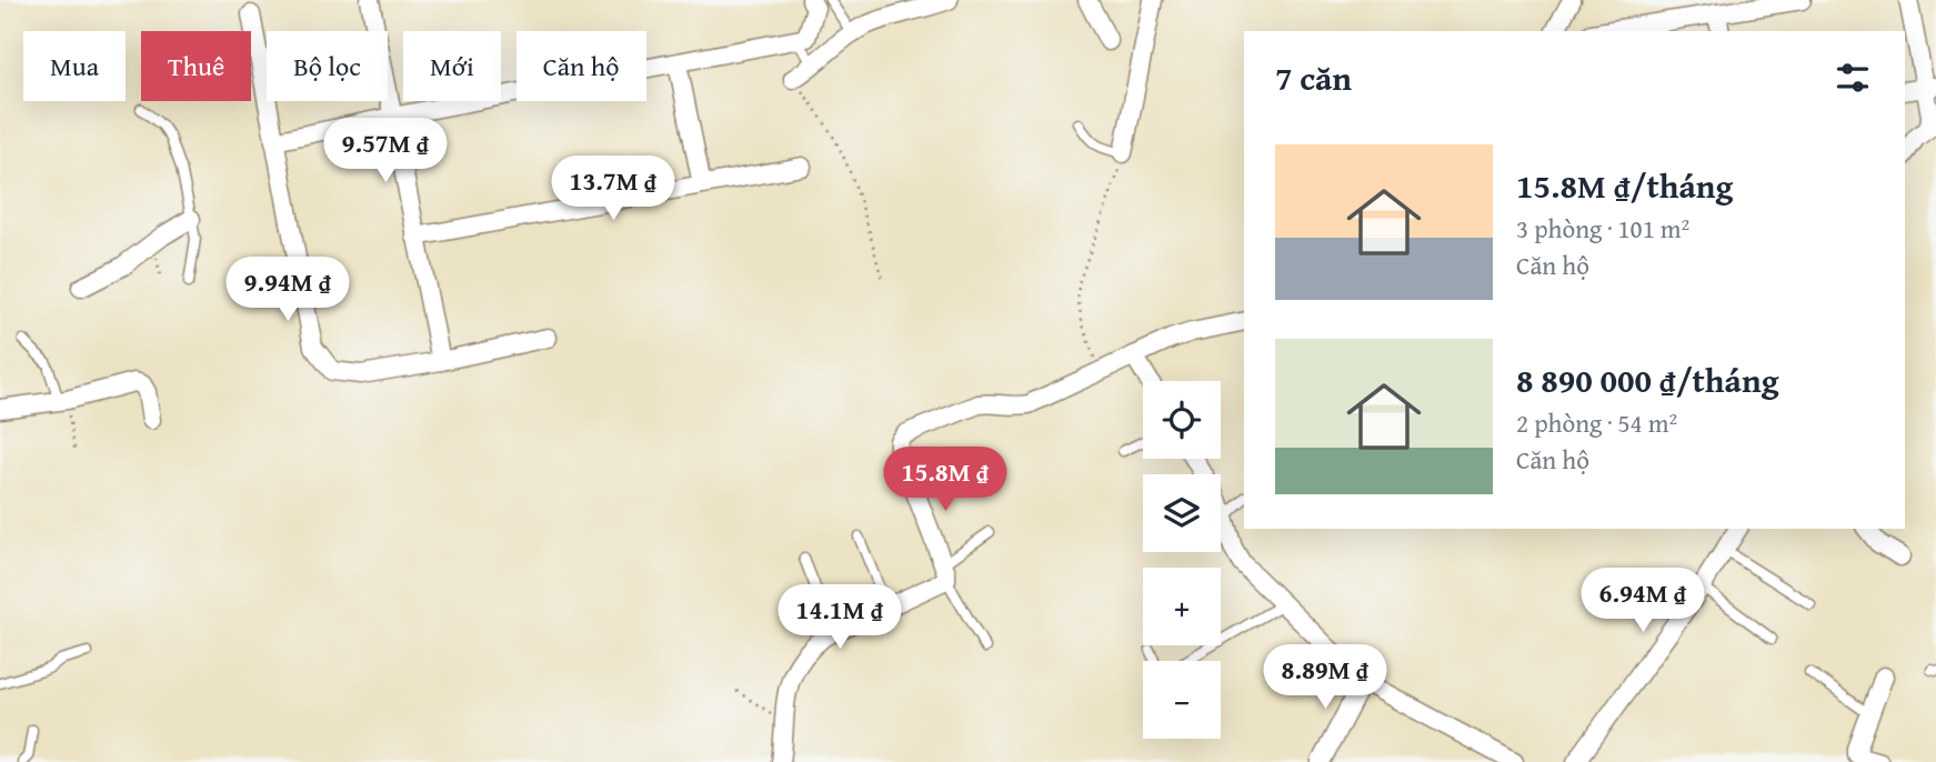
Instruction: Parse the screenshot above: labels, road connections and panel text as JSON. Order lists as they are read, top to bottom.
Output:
{
  "page": {
    "chip": [
      "Mua",
      "Thuê",
      "Bộ lọc",
      "Mới",
      "Căn hộ"
    ],
    "heading": "7 căn",
    "price": [
      "9.57M ₫",
      "13.7M ₫",
      "9.94M ₫",
      "15.8M ₫",
      "6.94M ₫",
      "14.1M ₫",
      "8.89M ₫"
    ],
    "list": [
      {
        "name": "15.8M ₫/tháng",
        "note": "3 phòng · 101 m² · Căn hộ"
      },
      {
        "name": "8 890 000 ₫/tháng",
        "note": "2 phòng · 54 m² · Căn hộ"
      }
    ],
    "map_buttons": ["+", "−"]
  }
}
